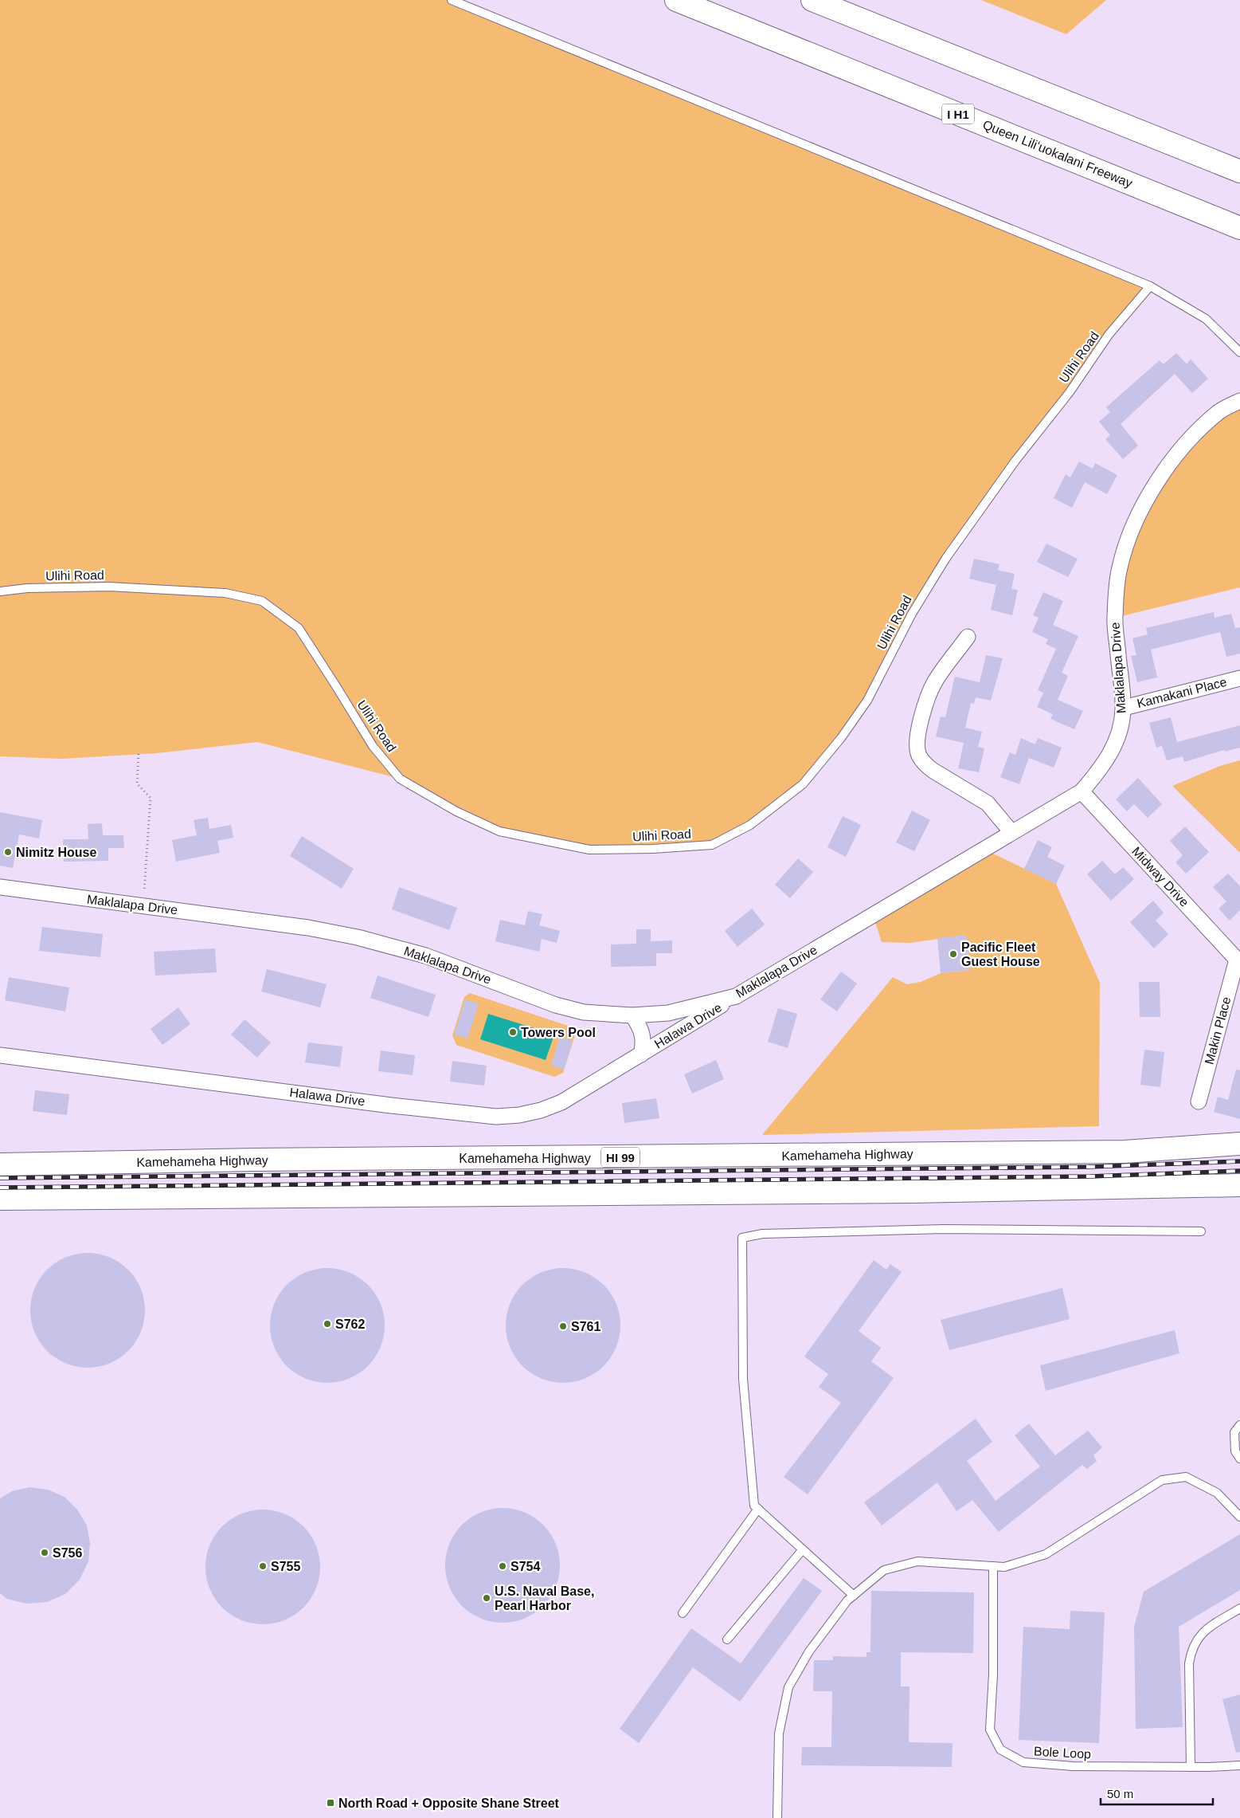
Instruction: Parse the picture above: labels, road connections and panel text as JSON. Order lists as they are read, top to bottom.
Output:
{
  "streets": {
    "main road": [
      "I H1",
      "Queen Liliʻuokalani Freeway",
      "Kamehameha Highway",
      "HI 99"
    ],
    "street": [
      "Maklalapa Drive",
      "Kamakani Place",
      "Midway Drive",
      "Halawa Drive",
      "Makin Place"
    ],
    "lane": ["Ulihi Road", "Bole Loop"]
  },
  "crossings": [
    ["Maklalapa Drive", "Kamakani Place"],
    ["Maklalapa Drive", "Midway Drive"],
    ["Maklalapa Drive", "Halawa Drive"],
    ["Midway Drive", "Makin Place"]
  ],
  "places": {
    "other": [
      "Nimitz House",
      "Pacific Fleet Guest House",
      "Towers Pool",
      "S762",
      "S761",
      "S756",
      "S755",
      "S754",
      "U.S. Naval Base, Pearl Harbor"
    ],
    "transit": ["North Road + Opposite Shane Street"]
  },
  "scale_bar": "50 m"
}
